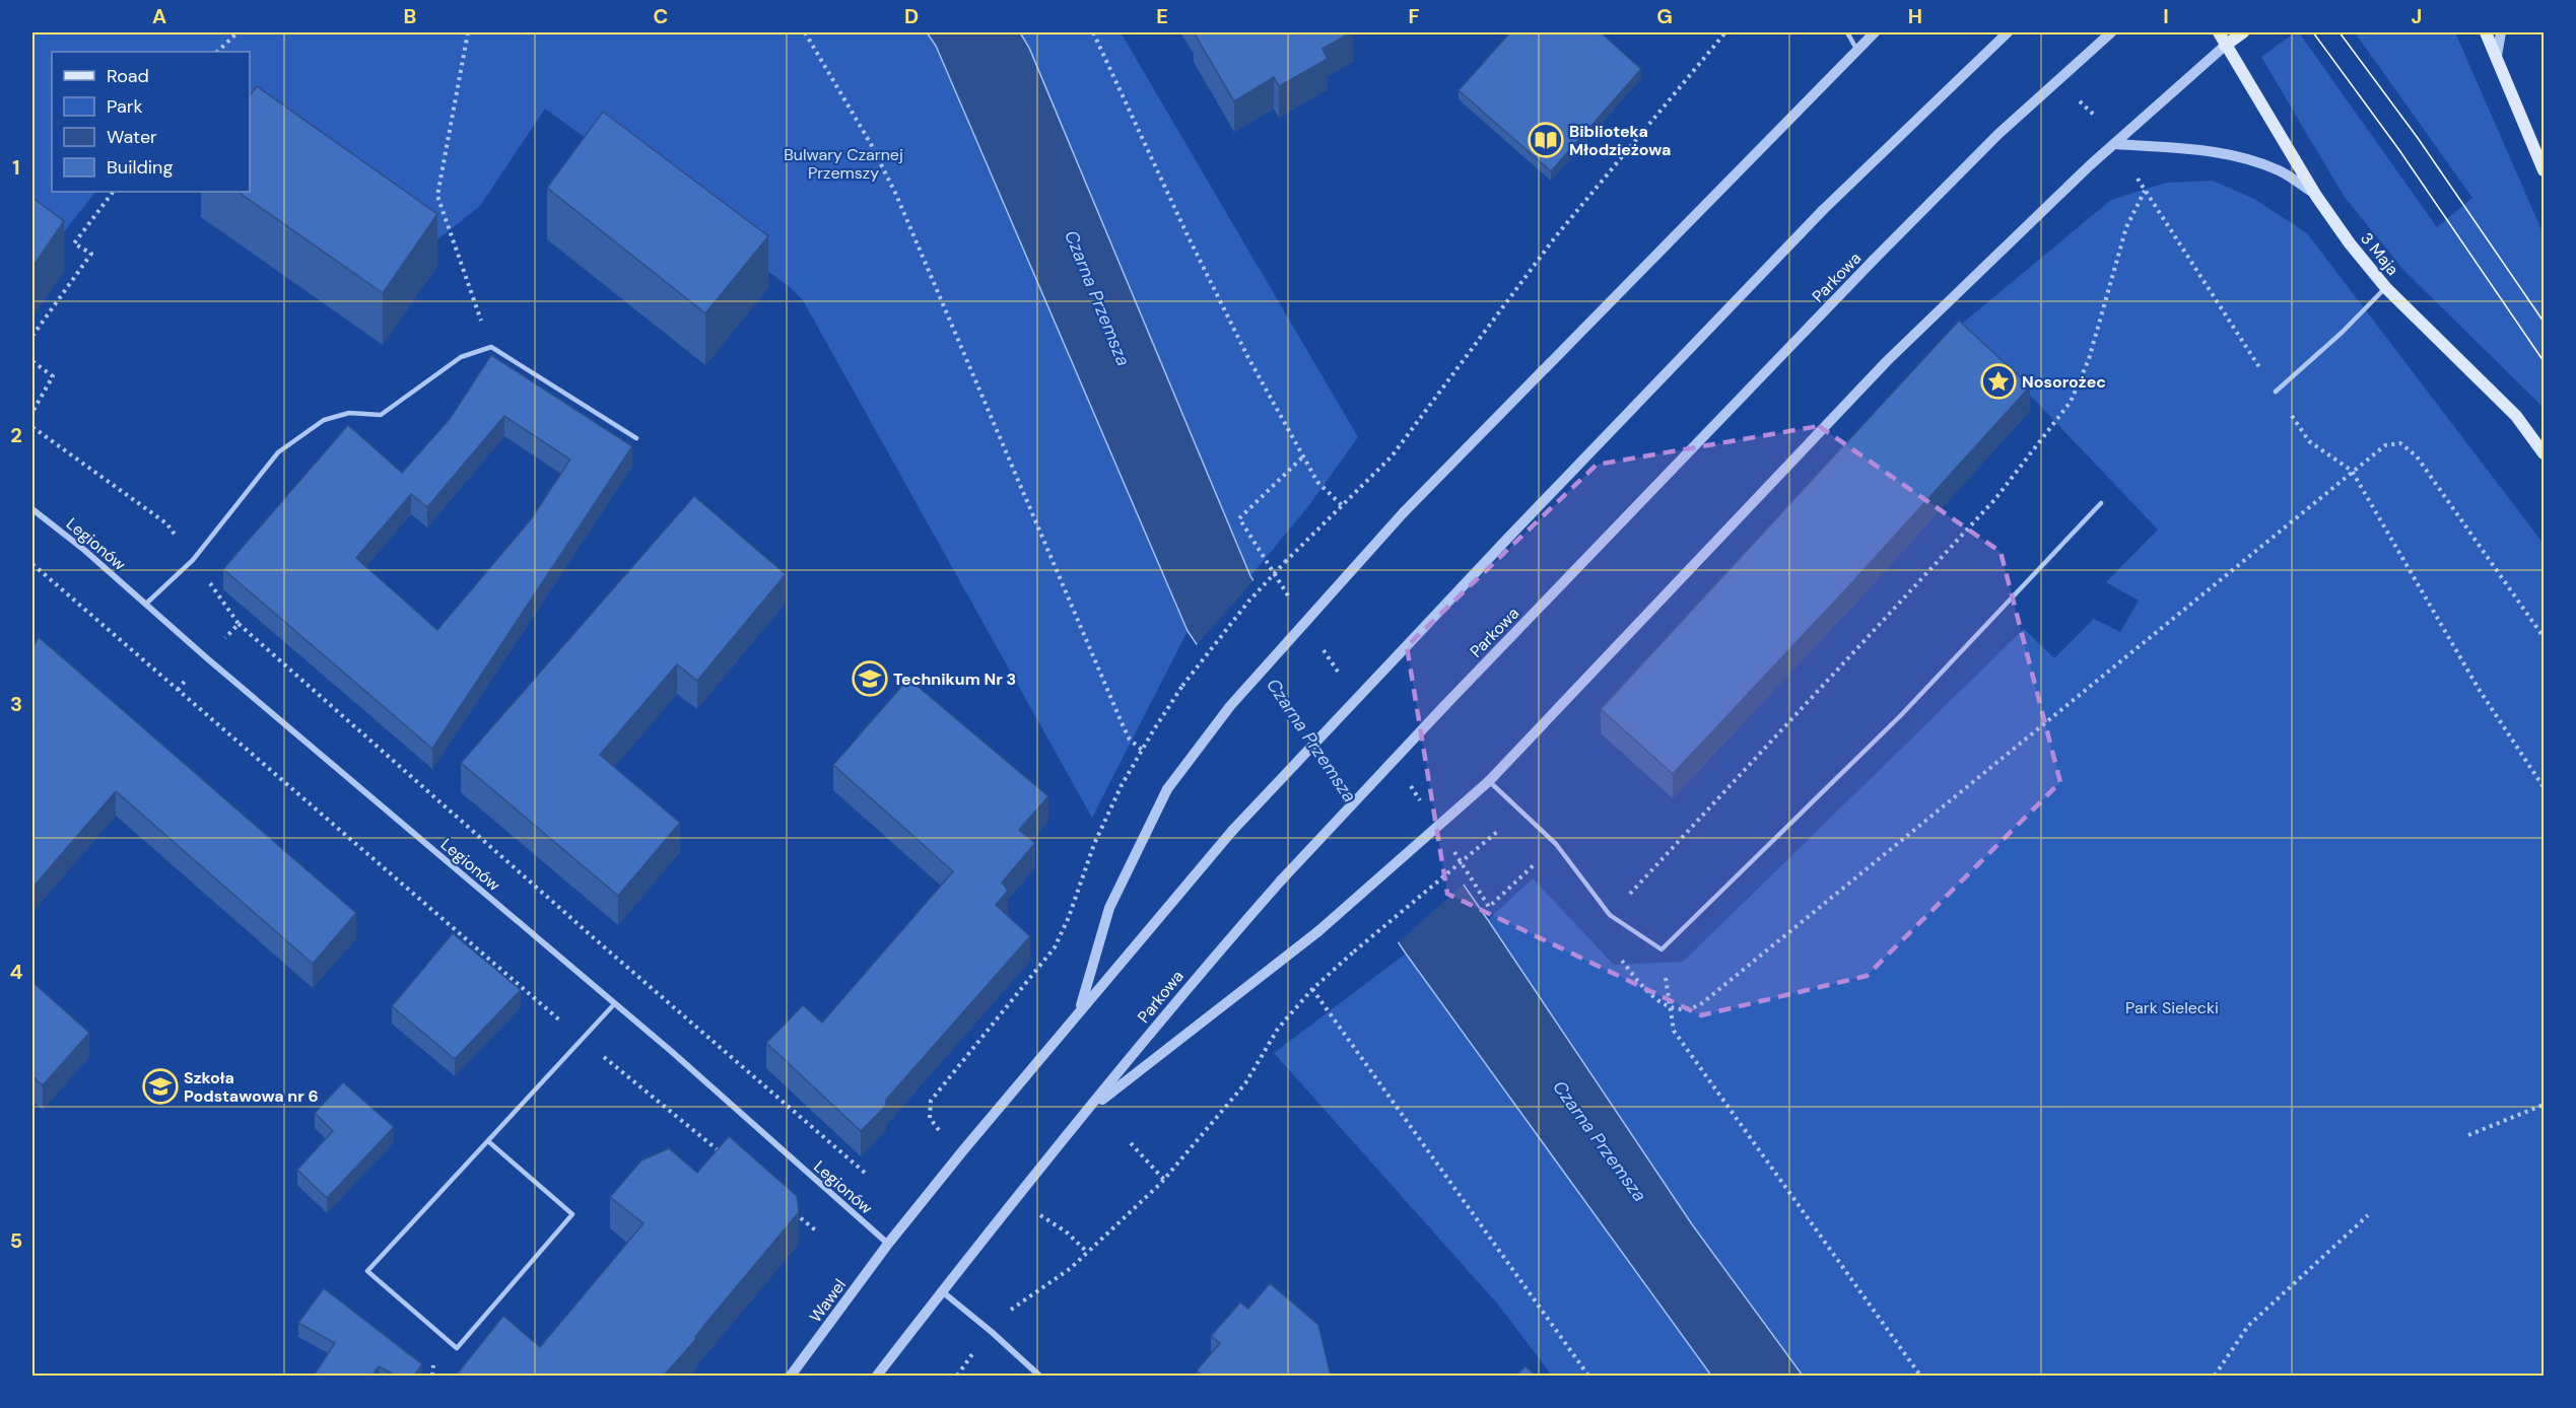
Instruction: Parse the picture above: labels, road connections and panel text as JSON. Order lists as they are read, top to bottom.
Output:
{
  "streets": {
    "main road": ["3 Maja"],
    "street": ["Parkowa", "Legionów", "Wawel"]
  },
  "crossings": [
    ["Legionów", "Wawel"]
  ],
  "water": ["Czarna Przemsza"],
  "parks": ["Bulwary Czarnej Przemszy", "Park Sielecki"],
  "places": {
    "library": ["Biblioteka Młodzieżowa"],
    "place": ["Nosorożec"],
    "school or university": ["Technikum Nr 3", "Szkoła Podstawowa nr 6"]
  },
  "legend": [
    "Road",
    "Park",
    "Water",
    "Building"
  ],
  "grid": {
    "columns": [
      "A",
      "B",
      "C",
      "D",
      "E",
      "F",
      "G",
      "H",
      "I",
      "J"
    ],
    "rows": [
      "1",
      "2",
      "3",
      "4",
      "5"
    ]
  }
}
